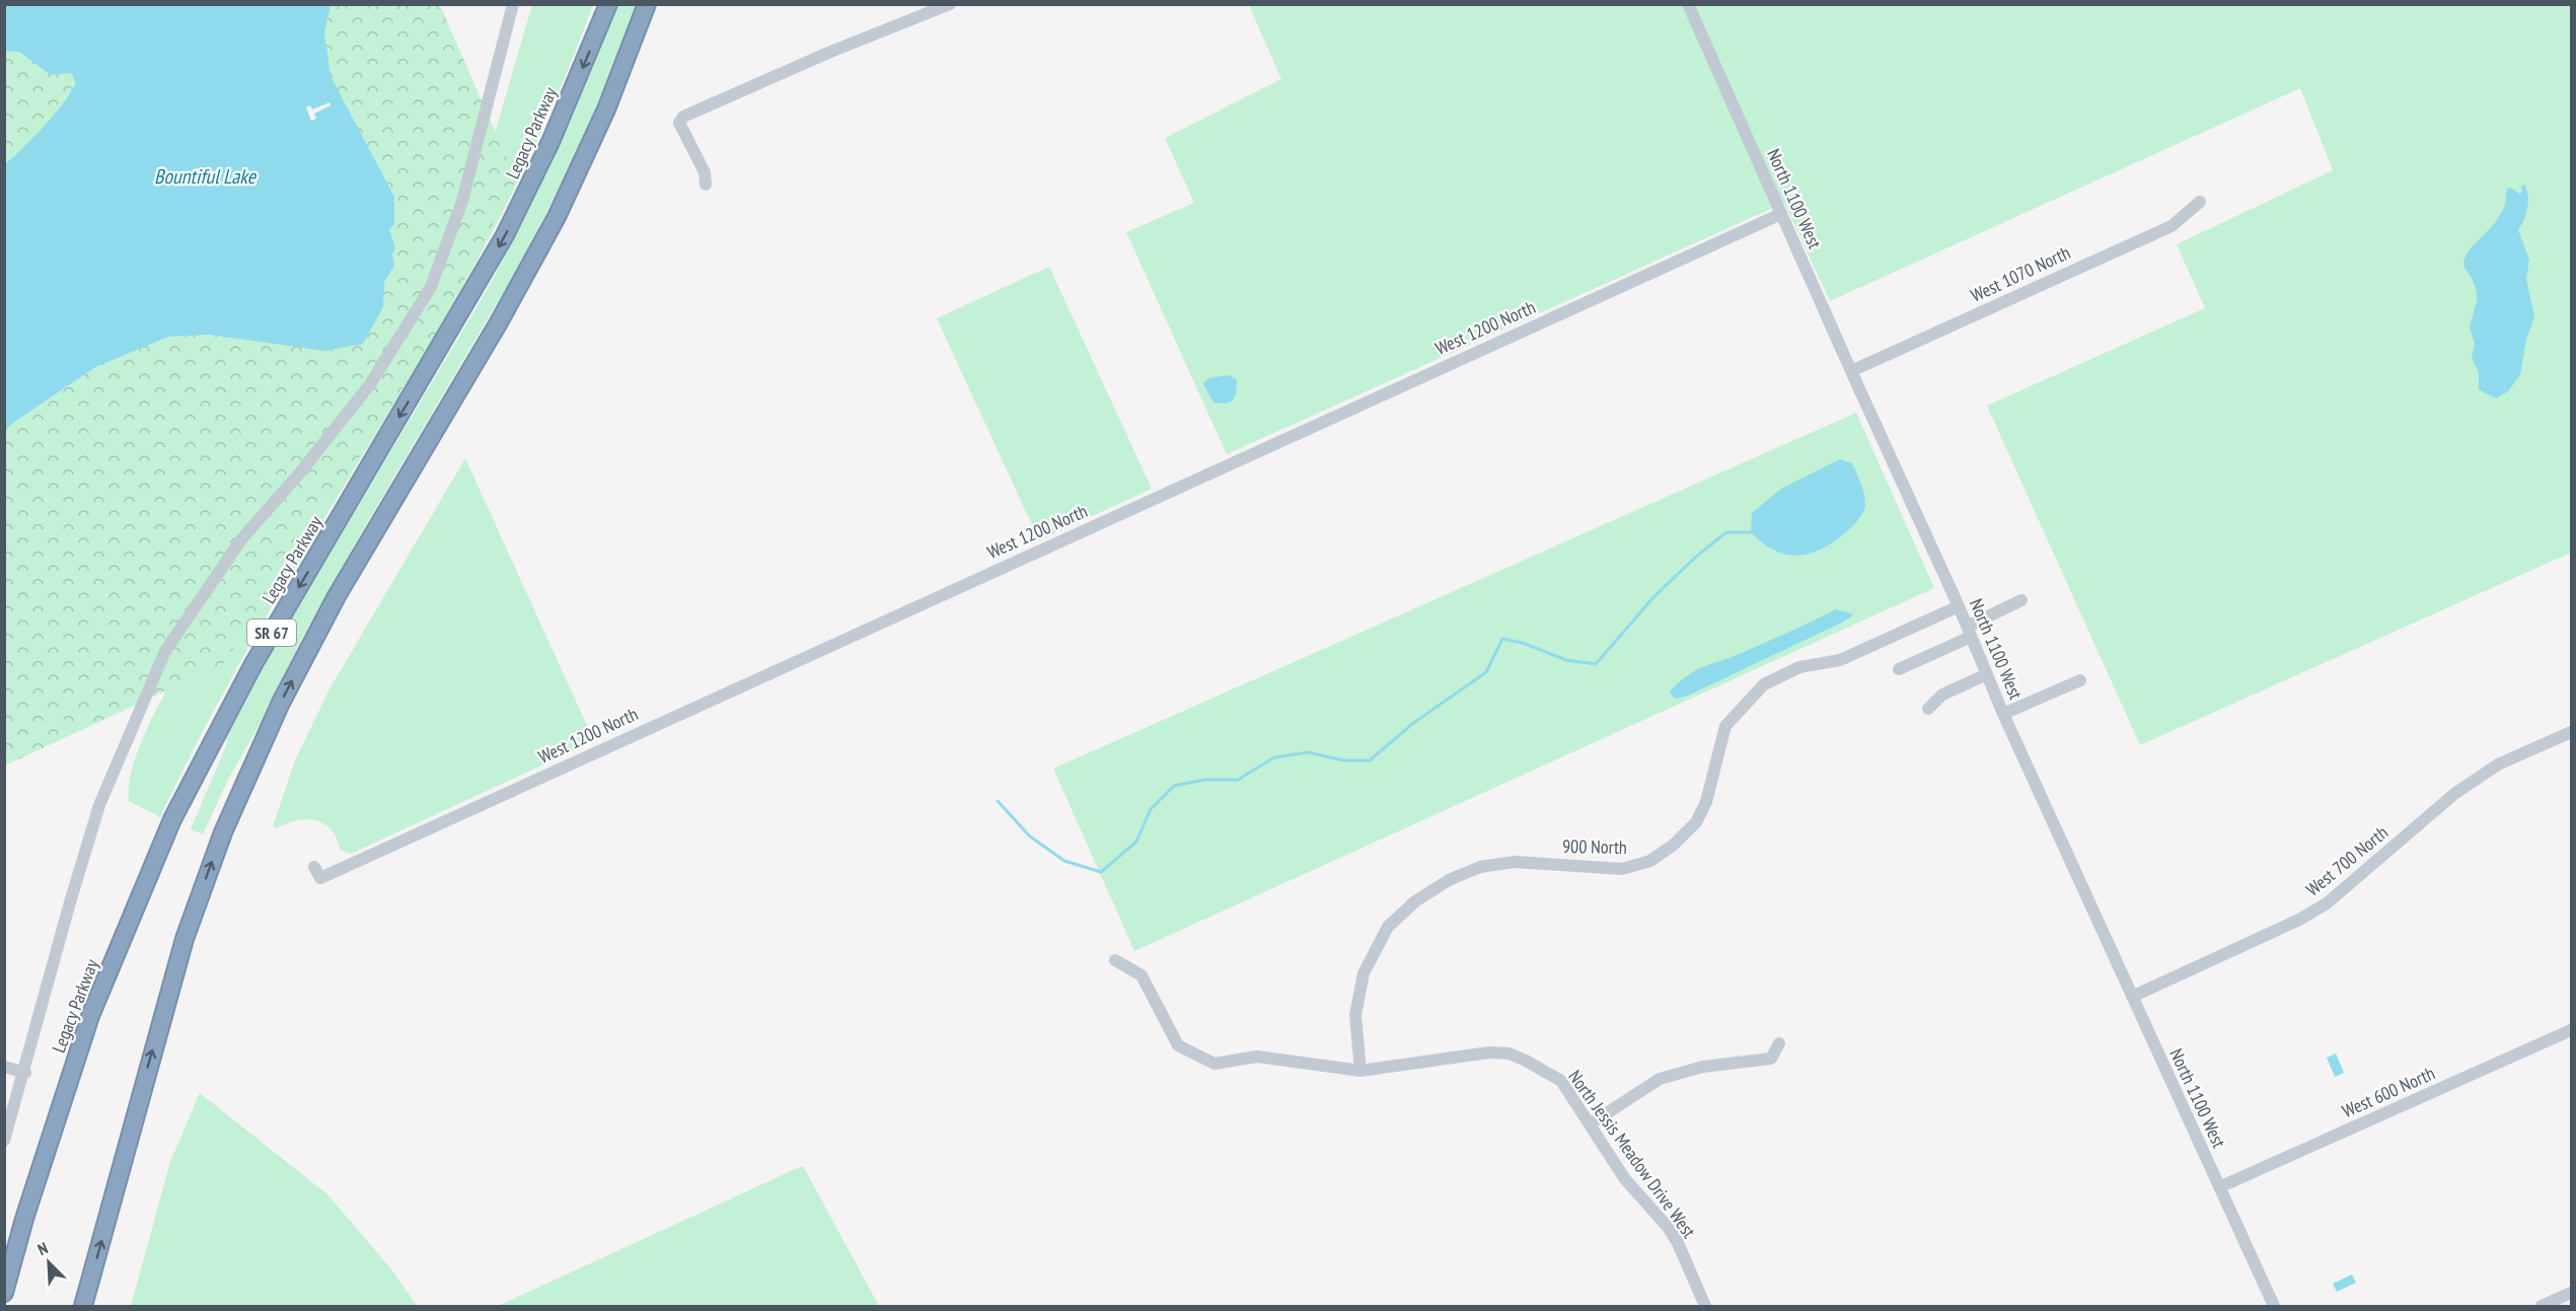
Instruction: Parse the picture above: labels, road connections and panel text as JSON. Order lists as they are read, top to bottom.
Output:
{
  "streets": {
    "highway": ["Legacy Parkway", "SR 67"],
    "street": [
      "North 1100 West",
      "West 1070 North",
      "West 1200 North",
      "900 North",
      "West 700 North",
      "West 600 North",
      "North Jessis Meadow Drive West"
    ]
  },
  "crossings": [
    ["North 1100 West", "West 1070 North"],
    ["North 1100 West", "West 1200 North"],
    ["North 1100 West", "900 North"],
    ["North 1100 West", "West 700 North"],
    ["North 1100 West", "West 600 North"],
    ["900 North", "North Jessis Meadow Drive West"]
  ],
  "water": ["Bountiful Lake"],
  "north": "top left"
}
